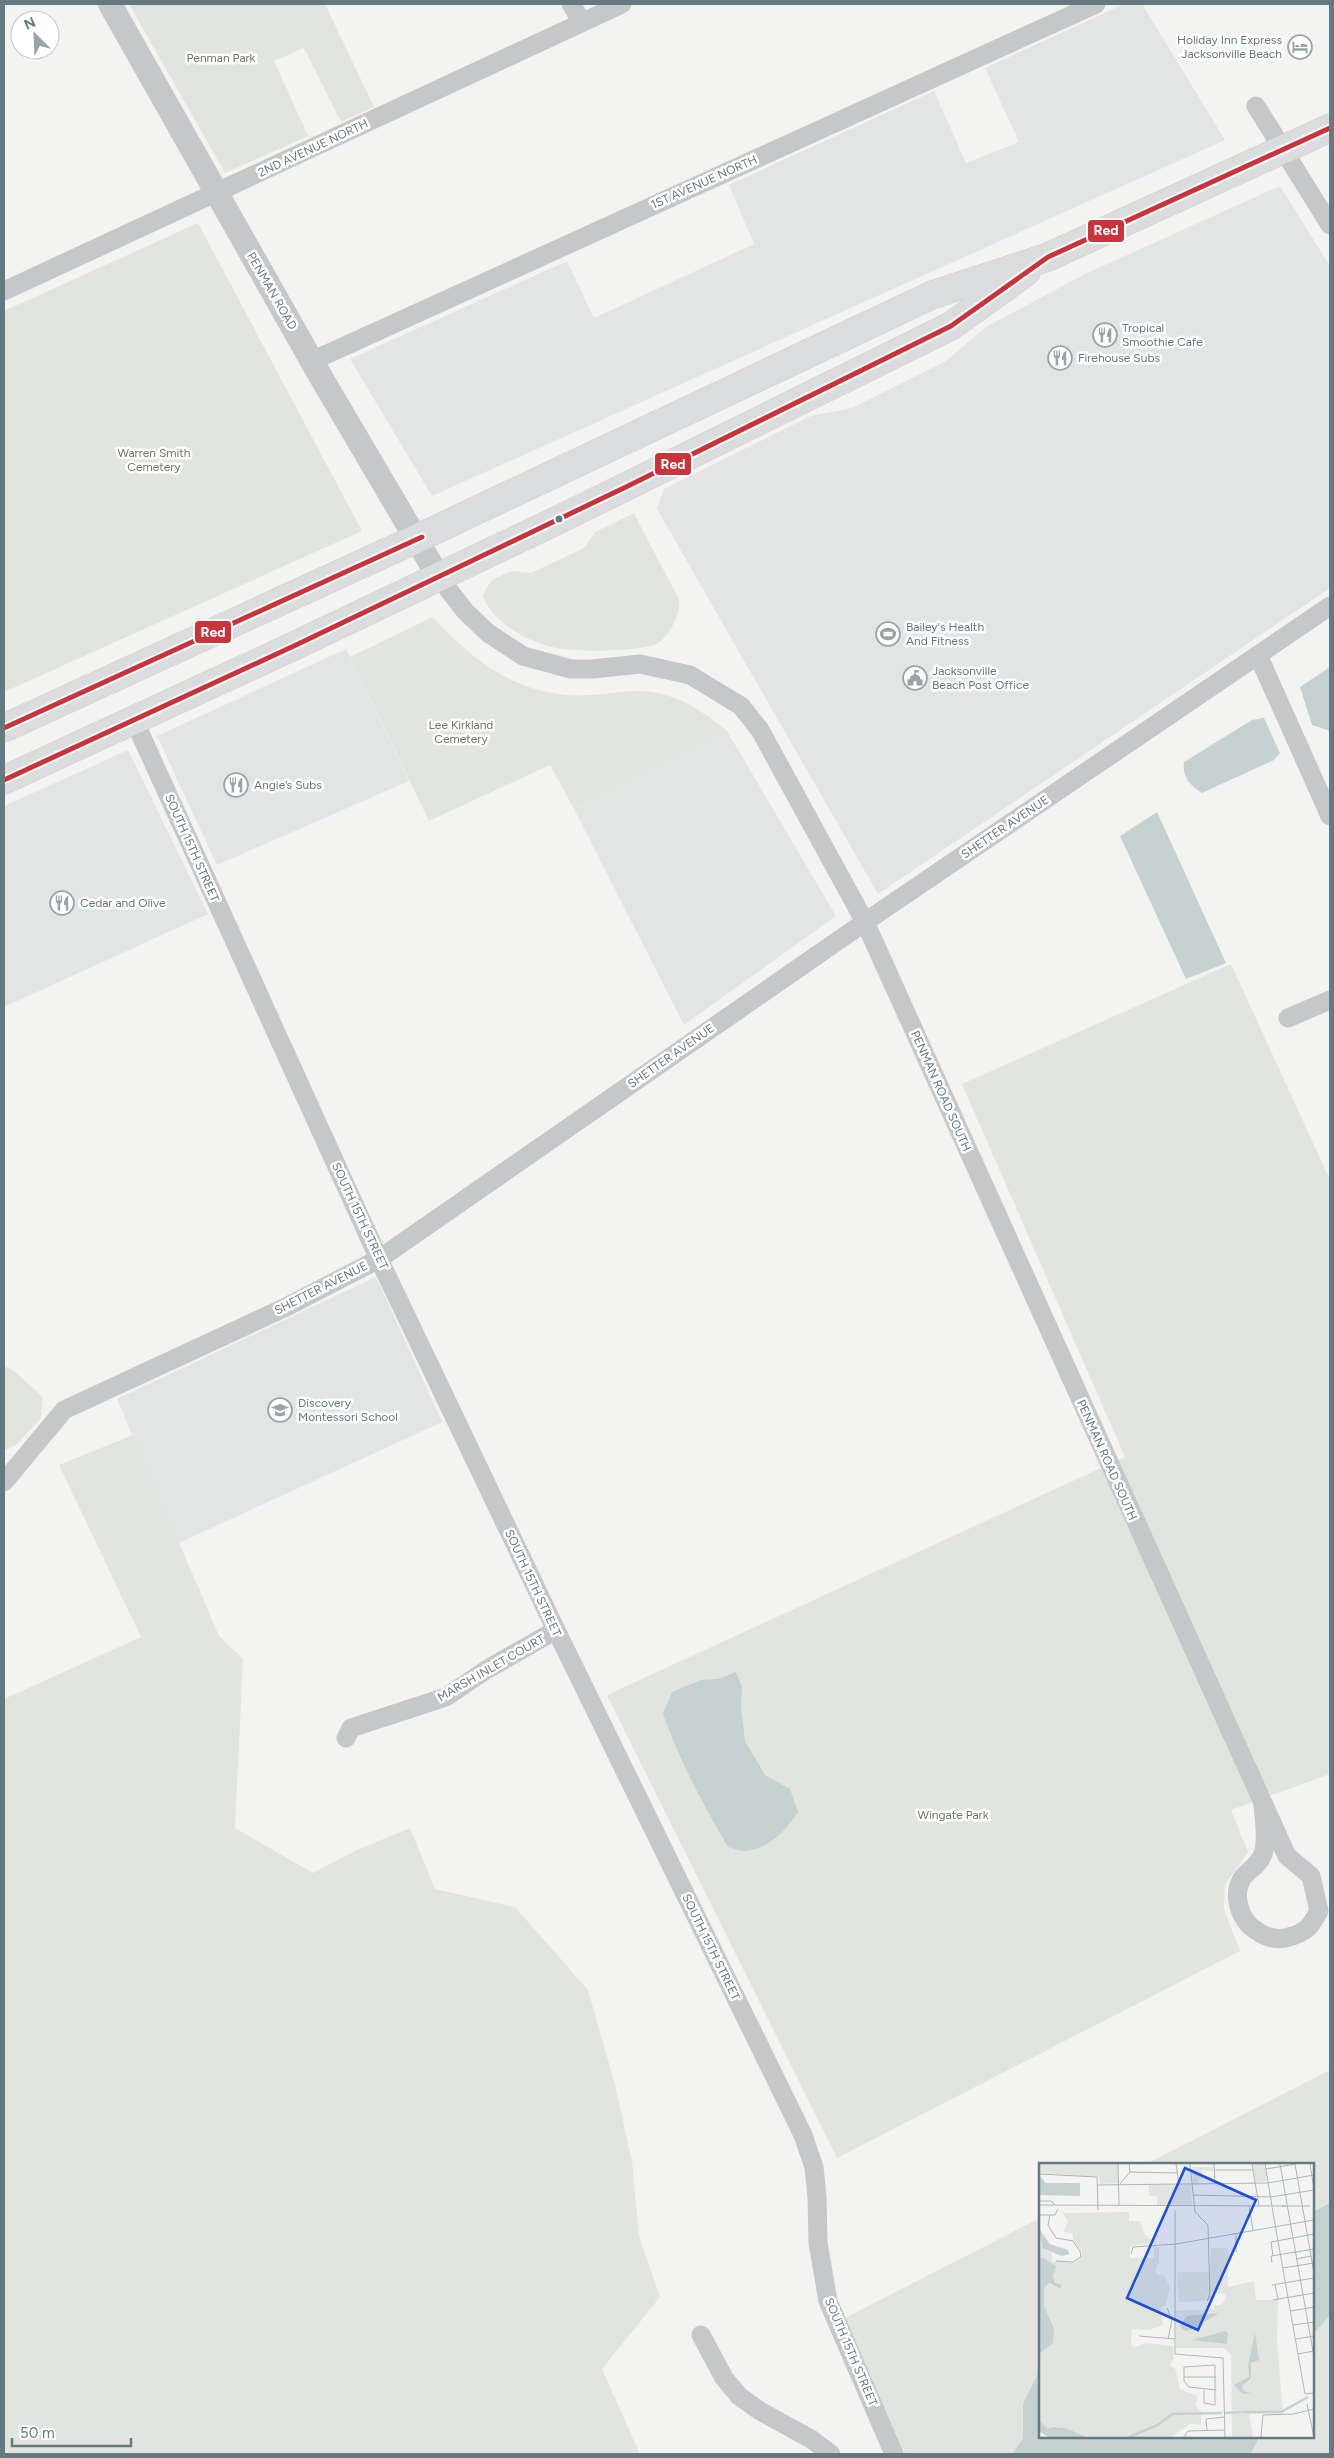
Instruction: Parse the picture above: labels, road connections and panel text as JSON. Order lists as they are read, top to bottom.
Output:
{
  "streets": {
    "street": [
      "2ND AVENUE NORTH",
      "1ST AVENUE NORTH",
      "PENMAN ROAD",
      "SHETTER AVENUE",
      "SOUTH 15TH STREET",
      "PENMAN ROAD SOUTH",
      "MARSH INLET COURT"
    ]
  },
  "crossings": [
    ["2ND AVENUE NORTH", "PENMAN ROAD"],
    ["1ST AVENUE NORTH", "PENMAN ROAD"],
    ["PENMAN ROAD", "PENMAN ROAD SOUTH"],
    ["SHETTER AVENUE", "SOUTH 15TH STREET"],
    ["SHETTER AVENUE", "PENMAN ROAD SOUTH"],
    ["SOUTH 15TH STREET", "MARSH INLET COURT"]
  ],
  "parks": [
    "Penman Park",
    "Warren Smith Cemetery",
    "Lee Kirkland Cemetery",
    "Wingate Park"
  ],
  "places": {
    "hotel": ["Holiday Inn Express Jacksonville Beach"],
    "restaurant": [
      "Tropical Smoothie Cafe",
      "Firehouse Subs",
      "Angie’s Subs",
      "Cedar and Olive"
    ],
    "sports": ["Bailey's Health And Fitness"],
    "public building": ["Jacksonville Beach Post Office"],
    "school or university": ["Discovery Montessori School"]
  },
  "lines": ["transit line Red"],
  "scale_bar": "50 m",
  "north": "top left"
}
